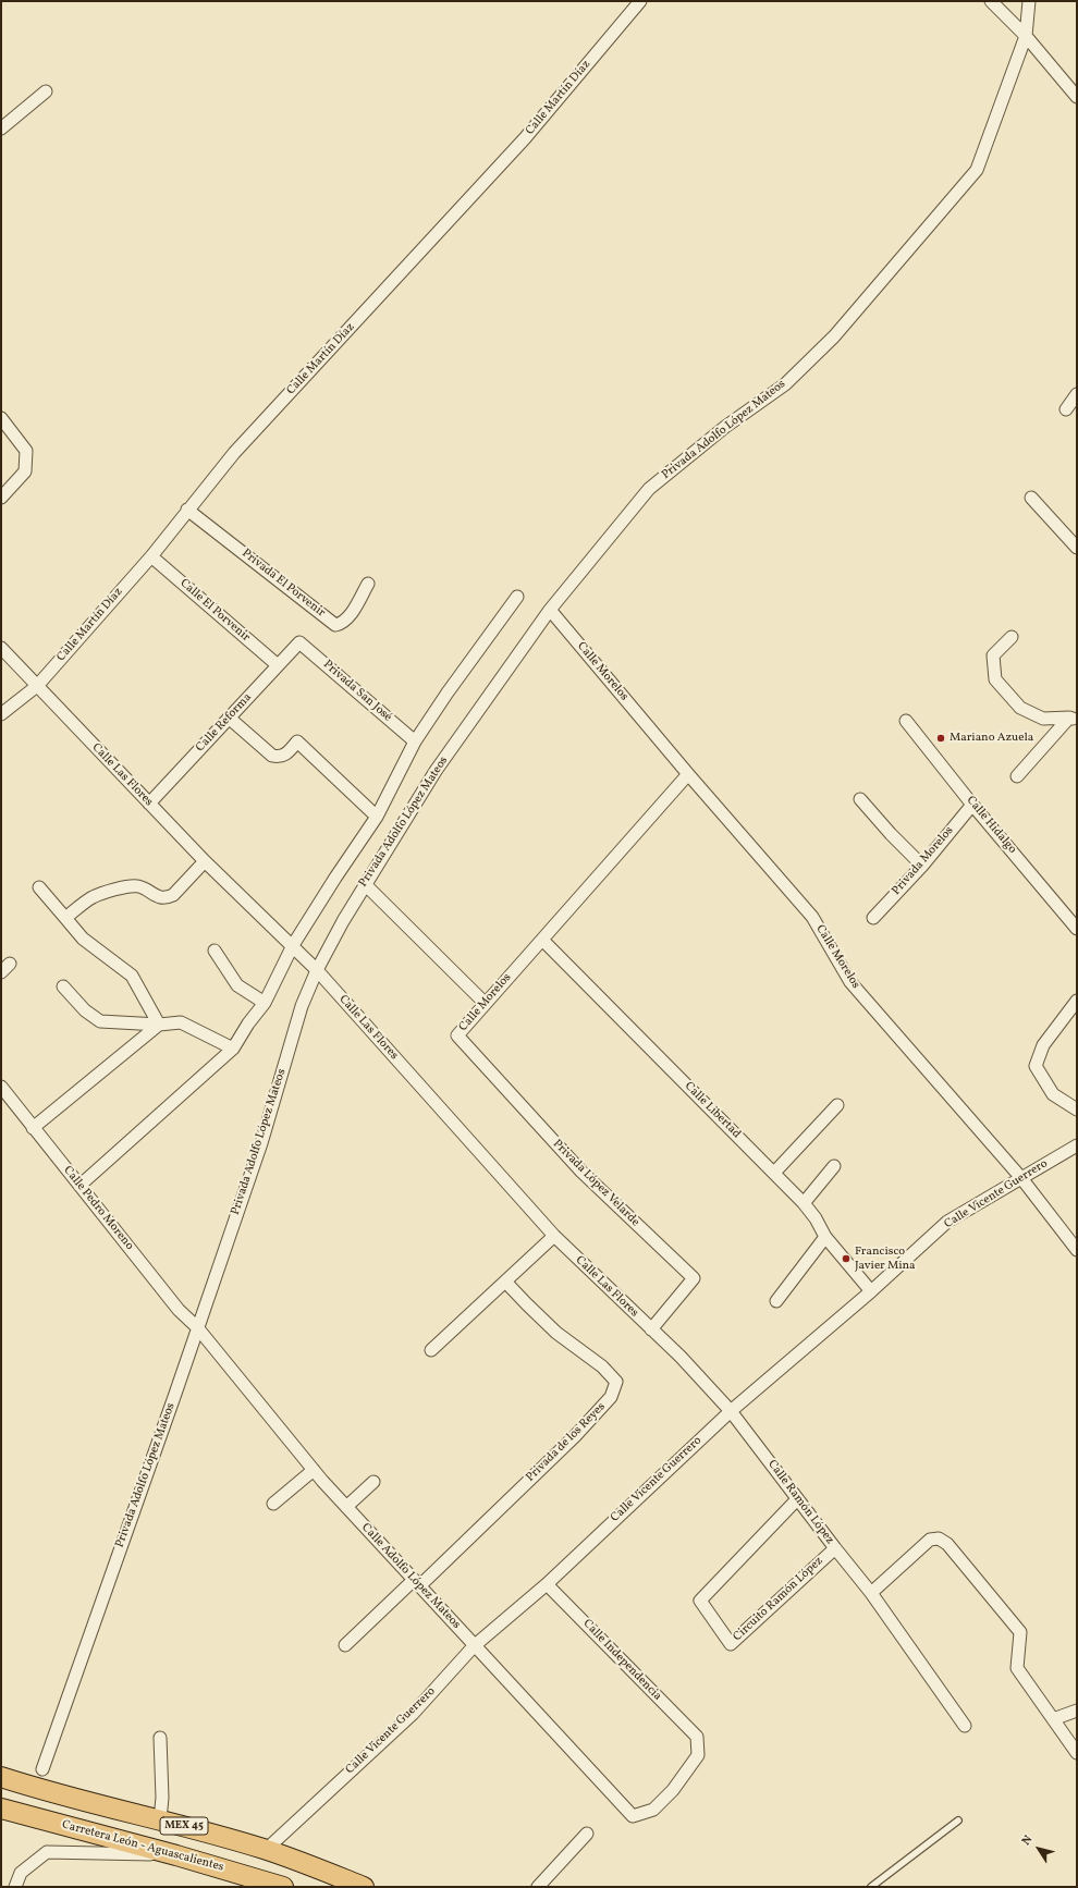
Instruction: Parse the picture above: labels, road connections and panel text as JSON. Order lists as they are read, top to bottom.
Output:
{
  "streets": {
    "main road": ["MEX 45", "Carretera León - Aguascalientes"],
    "street": [
      "Calle Martín Díaz",
      "Privada Adolfo López Mateos",
      "Privada El Porvenir",
      "Calle El Porvenir",
      "Calle Morelos",
      "Privada San José",
      "Calle Reforma",
      "Calle Las Flores",
      "Calle Hidalgo",
      "Privada Morelos",
      "Calle Libertad",
      "Privada López Velarde",
      "Calle Vicente Guerrero",
      "Calle Pedro Moreno",
      "Privada de los Reyes",
      "Calle Ramón López",
      "Calle Adolfo López Mateos",
      "Circuito Ramón López",
      "Calle Independencia"
    ]
  },
  "crossings": [
    ["Calle Martín Díaz", "Privada El Porvenir"],
    ["Calle Martín Díaz", "Calle El Porvenir"],
    ["Calle Martín Díaz", "Calle Las Flores"],
    ["Privada Adolfo López Mateos", "Calle Morelos"],
    ["Privada Adolfo López Mateos", "Calle Las Flores"],
    ["Privada Adolfo López Mateos", "Calle Pedro Moreno"],
    ["Privada Adolfo López Mateos", "Calle Adolfo López Mateos"],
    ["Calle El Porvenir", "Calle Reforma"],
    ["Calle Morelos", "Calle Libertad"],
    ["Calle Morelos", "Privada López Velarde"],
    ["Calle Morelos", "Calle Vicente Guerrero"],
    ["Privada San José", "Calle Reforma"],
    ["Calle Reforma", "Calle Las Flores"],
    ["Calle Las Flores", "Privada López Velarde"],
    ["Calle Las Flores", "Calle Vicente Guerrero"],
    ["Calle Las Flores", "Calle Ramón López"],
    ["Calle Hidalgo", "Privada Morelos"],
    ["Calle Libertad", "Calle Vicente Guerrero"],
    ["Calle Vicente Guerrero", "Calle Ramón López"],
    ["Calle Vicente Guerrero", "Calle Adolfo López Mateos"],
    ["Calle Vicente Guerrero", "Calle Independencia"],
    ["Calle Vicente Guerrero", "MEX 45"],
    ["Calle Pedro Moreno", "Calle Adolfo López Mateos"],
    ["Privada de los Reyes", "Calle Adolfo López Mateos"],
    ["Calle Ramón López", "Circuito Ramón López"],
    ["Calle Adolfo López Mateos", "Calle Independencia"]
  ],
  "places": ["Mariano Azuela", "Francisco Javier Mina"],
  "north": "top left"
}
